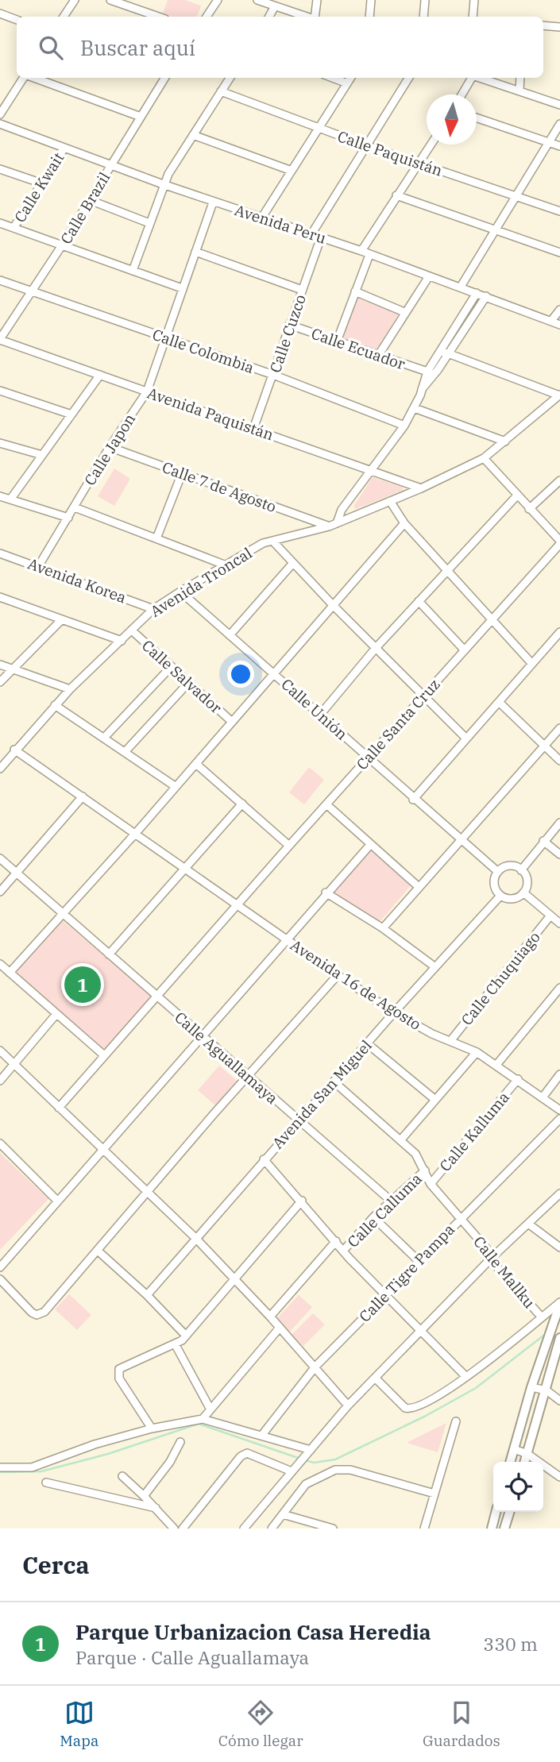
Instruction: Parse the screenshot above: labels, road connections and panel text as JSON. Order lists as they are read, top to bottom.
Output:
{
  "streets": {
    "street": [
      "Calle Paquistán",
      "Calle Kwait",
      "Calle Brazil",
      "Avenida Peru",
      "Calle Cuzco",
      "Calle Ecuador",
      "Calle Colombia",
      "Avenida Paquistán",
      "Calle Japon",
      "Calle 7 de Agosto",
      "Avenida Korea",
      "Avenida Troncal",
      "Calle Salvador",
      "Calle Unión",
      "Calle Santa Cruz",
      "Calle Chuquiago",
      "Avenida 16 de Agosto",
      "Calle Aguallamaya",
      "Avenida San Miguel",
      "Calle Kalluma",
      "Calle Calluma",
      "Calle Mallku",
      "Calle Tigre Pampa"
    ]
  },
  "crossings": [
    ["Calle Kwait", "Avenida Peru"],
    ["Calle Brazil", "Avenida Peru"],
    ["Calle Brazil", "Calle Colombia"],
    ["Calle Brazil", "Avenida Paquistán"],
    ["Avenida Peru", "Calle Cuzco"],
    ["Avenida Peru", "Calle Japon"],
    ["Calle Cuzco", "Calle Ecuador"],
    ["Calle Cuzco", "Calle Colombia"],
    ["Calle Cuzco", "Avenida Paquistán"],
    ["Calle Colombia", "Calle Japon"],
    ["Avenida Paquistán", "Calle Japon"],
    ["Avenida Paquistán", "Avenida Troncal"],
    ["Calle Japon", "Calle 7 de Agosto"],
    ["Calle Japon", "Avenida Korea"],
    ["Calle 7 de Agosto", "Avenida Troncal"],
    ["Avenida Korea", "Avenida Troncal"],
    ["Avenida Troncal", "Calle Salvador"],
    ["Avenida Troncal", "Calle Unión"],
    ["Avenida Troncal", "Avenida 16 de Agosto"],
    ["Calle Unión", "Calle Santa Cruz"],
    ["Calle Unión", "Avenida San Miguel"],
    ["Calle Santa Cruz", "Avenida 16 de Agosto"],
    ["Calle Santa Cruz", "Calle Aguallamaya"],
    ["Calle Chuquiago", "Avenida 16 de Agosto"],
    ["Avenida 16 de Agosto", "Avenida San Miguel"],
    ["Avenida 16 de Agosto", "Calle Kalluma"],
    ["Calle Aguallamaya", "Avenida San Miguel"],
    ["Calle Aguallamaya", "Calle Calluma"],
    ["Avenida San Miguel", "Calle Mallku"],
    ["Calle Kalluma", "Calle Mallku"],
    ["Calle Calluma", "Calle Mallku"],
    ["Calle Mallku", "Calle Tigre Pampa"]
  ],
  "north": "bottom",
  "page": {
    "search": "Buscar aquí",
    "pins": "1",
    "heading": "Cerca",
    "list": [
      {
        "mark": "1",
        "name": "Parque Urbanizacion Casa Heredia",
        "note": "Parque · Calle Aguallamaya",
        "value": "330 m"
      }
    ],
    "nav": ["Mapa", "Cómo llegar", "Guardados"]
  }
}
